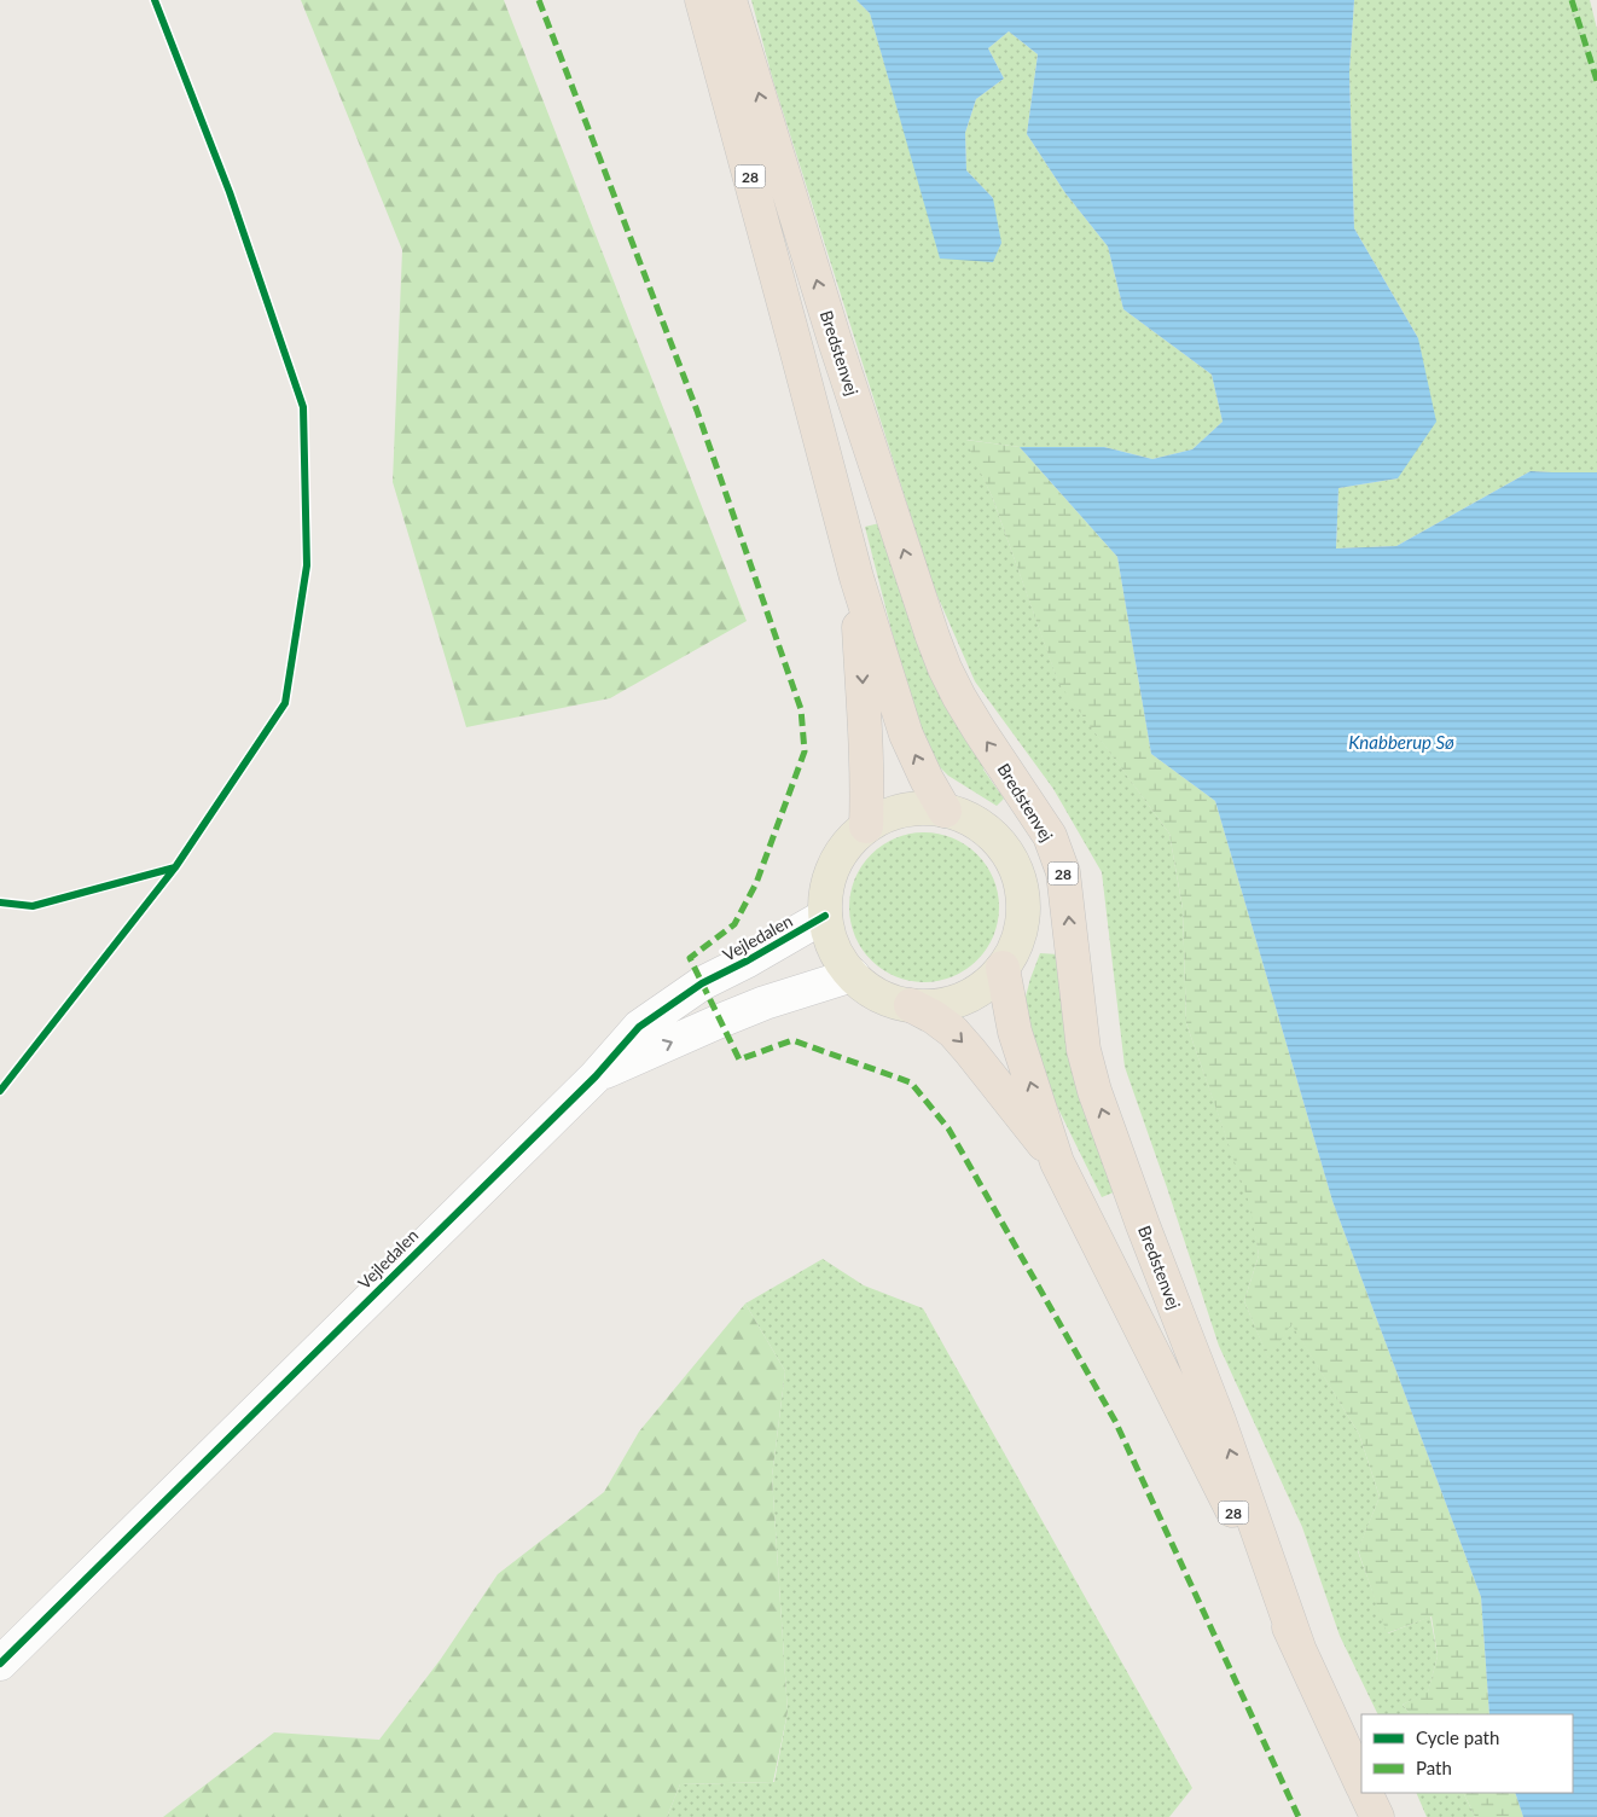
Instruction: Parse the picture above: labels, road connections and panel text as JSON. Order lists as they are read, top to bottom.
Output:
{
  "streets": {
    "highway": ["28", "Bredstenvej"],
    "street": ["Vejledalen"]
  },
  "crossings": [
    ["28", "Bredstenvej"],
    ["28", "Vejledalen"],
    ["Bredstenvej", "Vejledalen"]
  ],
  "water": ["Knabberup Sø"],
  "legend": ["Cycle path", "Path"]
}
